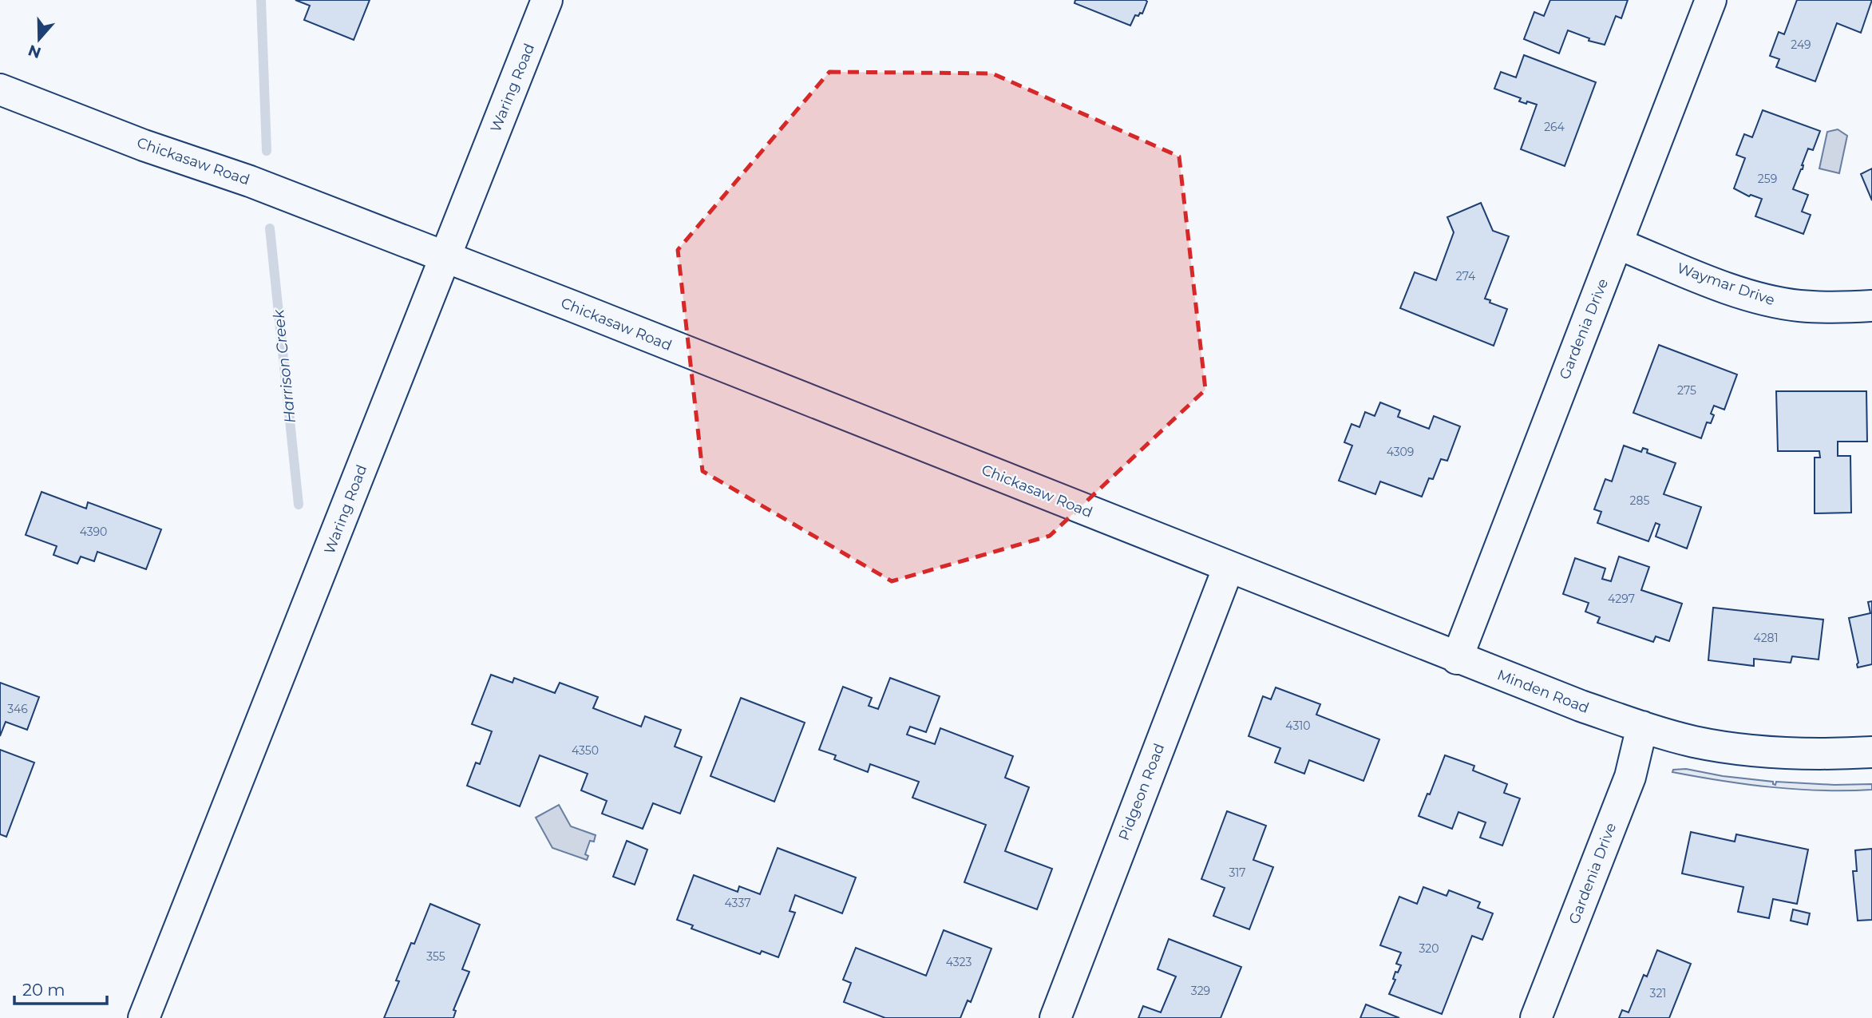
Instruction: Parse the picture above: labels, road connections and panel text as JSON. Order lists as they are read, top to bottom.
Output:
{
  "streets": {
    "street": [
      "Waring Road",
      "Chickasaw Road",
      "Waymar Drive",
      "Gardenia Drive",
      "Minden Road",
      "Pidgeon Road"
    ]
  },
  "crossings": [
    ["Waring Road", "Chickasaw Road"],
    ["Chickasaw Road", "Minden Road"],
    ["Chickasaw Road", "Pidgeon Road"],
    ["Waymar Drive", "Gardenia Drive"],
    ["Gardenia Drive", "Minden Road"],
    ["Minden Road", "Pidgeon Road"]
  ],
  "water": ["Harrison Creek"],
  "house_numbers": [
    "249",
    "264",
    "259",
    "274",
    "275",
    "4309",
    "285",
    "4390",
    "4297",
    "4281",
    "346",
    "4310",
    "4350",
    "317",
    "4337",
    "320",
    "355",
    "4323",
    "329",
    "321"
  ],
  "scale_bar": "20 m",
  "north": "bottom"
}
